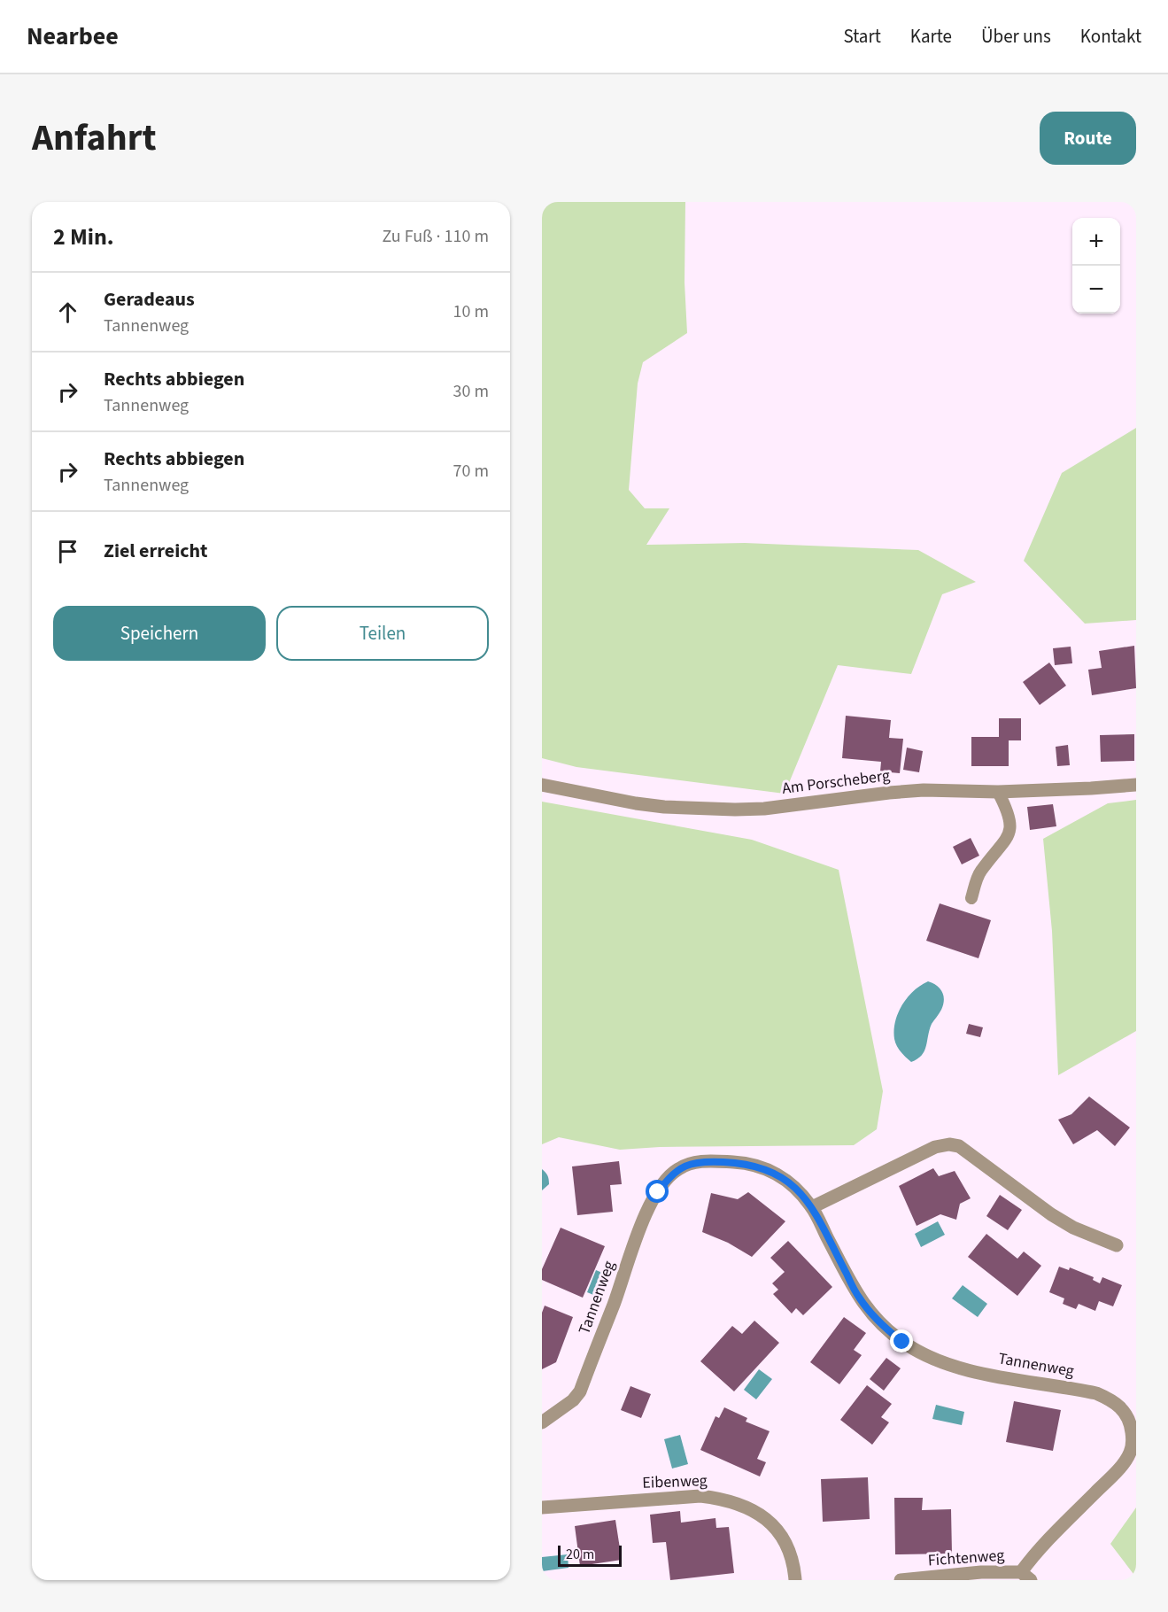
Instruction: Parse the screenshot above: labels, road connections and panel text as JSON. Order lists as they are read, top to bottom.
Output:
{
  "streets": {
    "street": [
      "Am Porscheberg",
      "Tannenweg",
      "Eibenweg",
      "Fichtenweg"
    ]
  },
  "crossings": [
    ["Tannenweg", "Fichtenweg"]
  ],
  "scale_bar": "20 m",
  "page": {
    "header": "Nearbee",
    "nav": [
      "Start",
      "Karte",
      "Über uns",
      "Kontakt"
    ],
    "title": "Anfahrt",
    "buttons": [
      "Route",
      ["Speichern", "Teilen"]
    ],
    "heading": ["2 Min.", "Zu Fuß · 110 m"],
    "map_buttons": ["+", "−"],
    "list": [
      ["Geradeaus", "Tannenweg", "10 m"],
      ["Rechts abbiegen", "Tannenweg", "30 m"],
      ["Rechts abbiegen", "Tannenweg", "70 m"],
      "Ziel erreicht"
    ],
    "scale": "20 m"
  }
}
